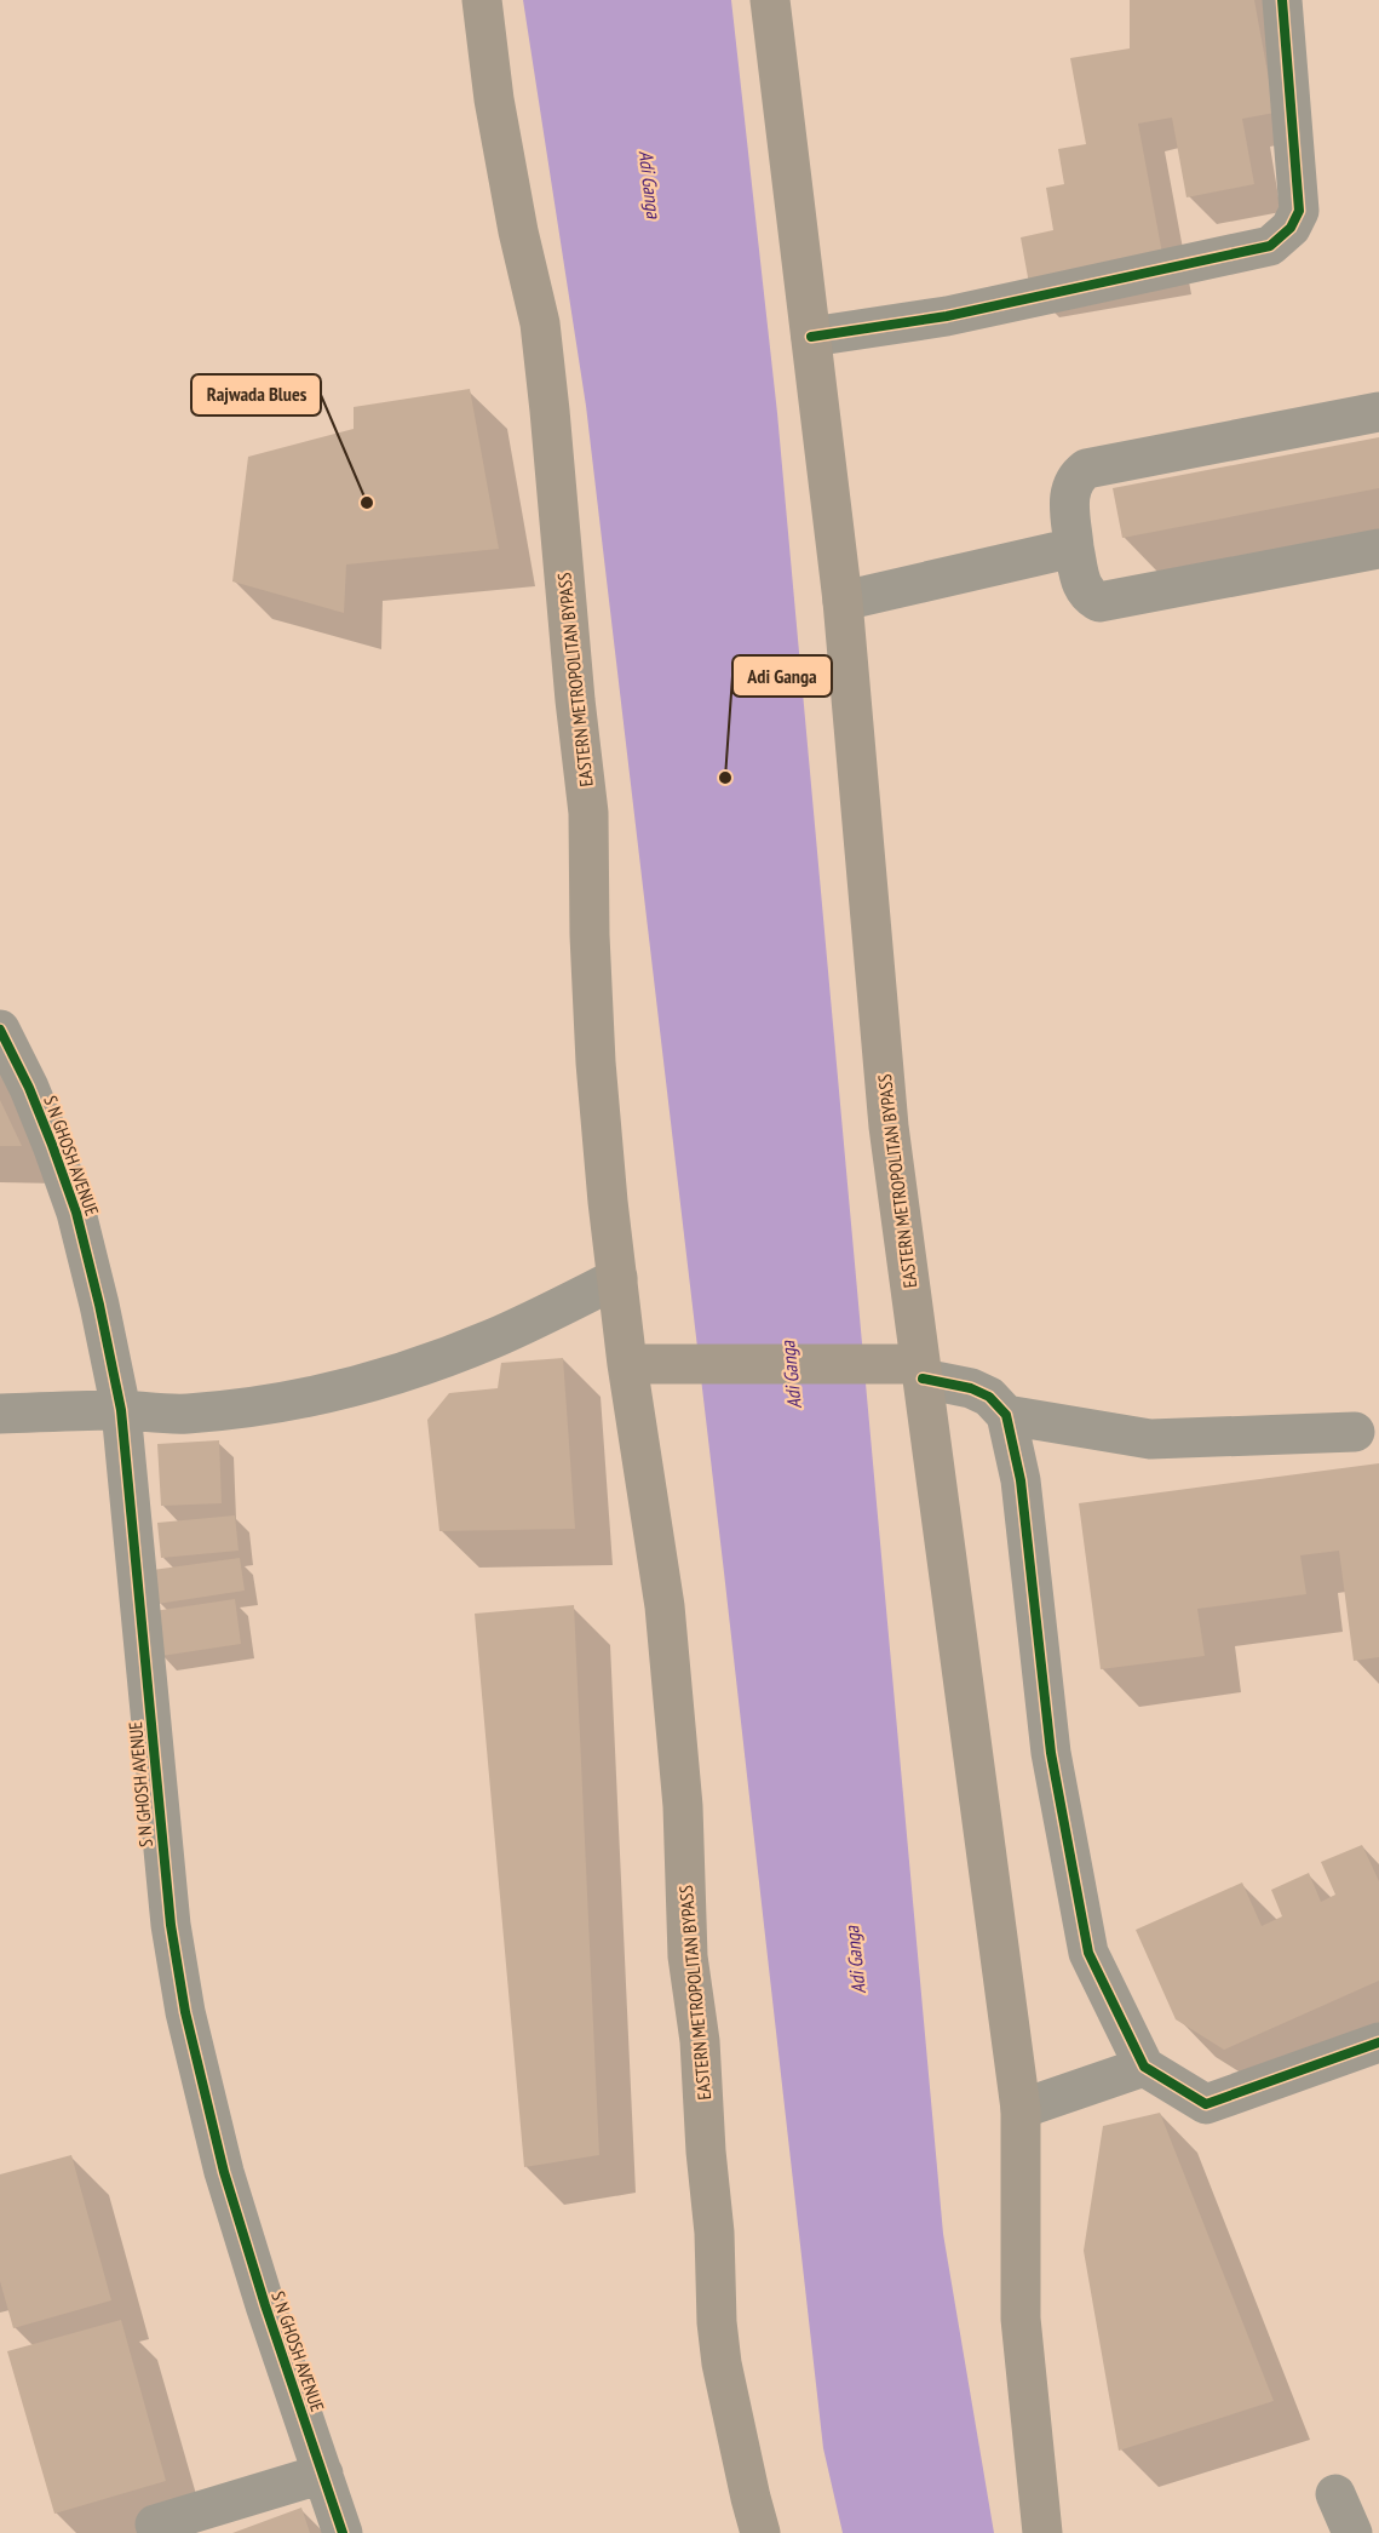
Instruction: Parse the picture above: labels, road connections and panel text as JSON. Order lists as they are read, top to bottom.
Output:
{
  "streets": {
    "main road": ["EASTERN METROPOLITAN BYPASS"],
    "street": ["S N GHOSH AVENUE"]
  },
  "water": ["Adi Ganga"],
  "places": ["Rajwada Blues", "Adi Ganga"]
}
